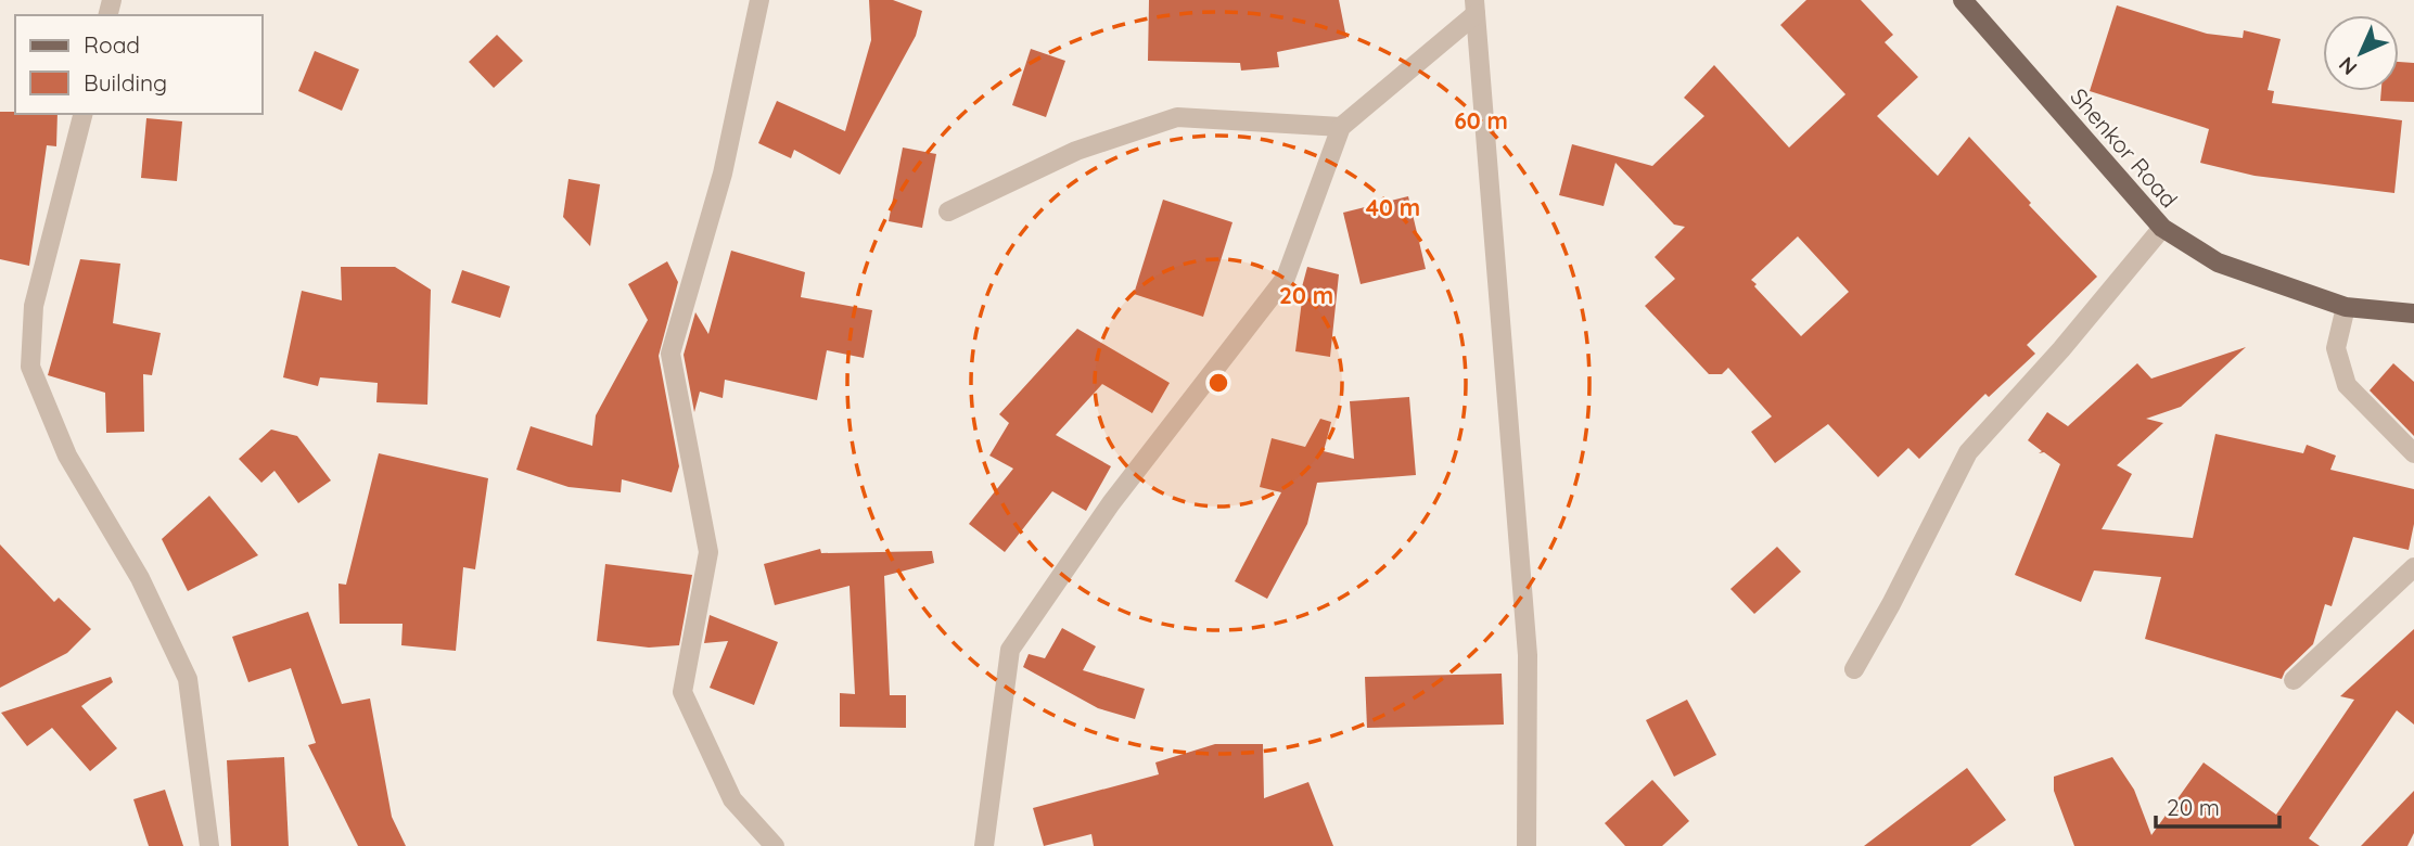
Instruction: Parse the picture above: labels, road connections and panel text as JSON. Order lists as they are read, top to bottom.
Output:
{
  "streets": {
    "main road": ["Shenkor Road"]
  },
  "legend": ["Road", "Building"],
  "scale_bar": "20 m",
  "north": "bottom left",
  "rings": ["60 m", "40 m", "20 m"]
}
